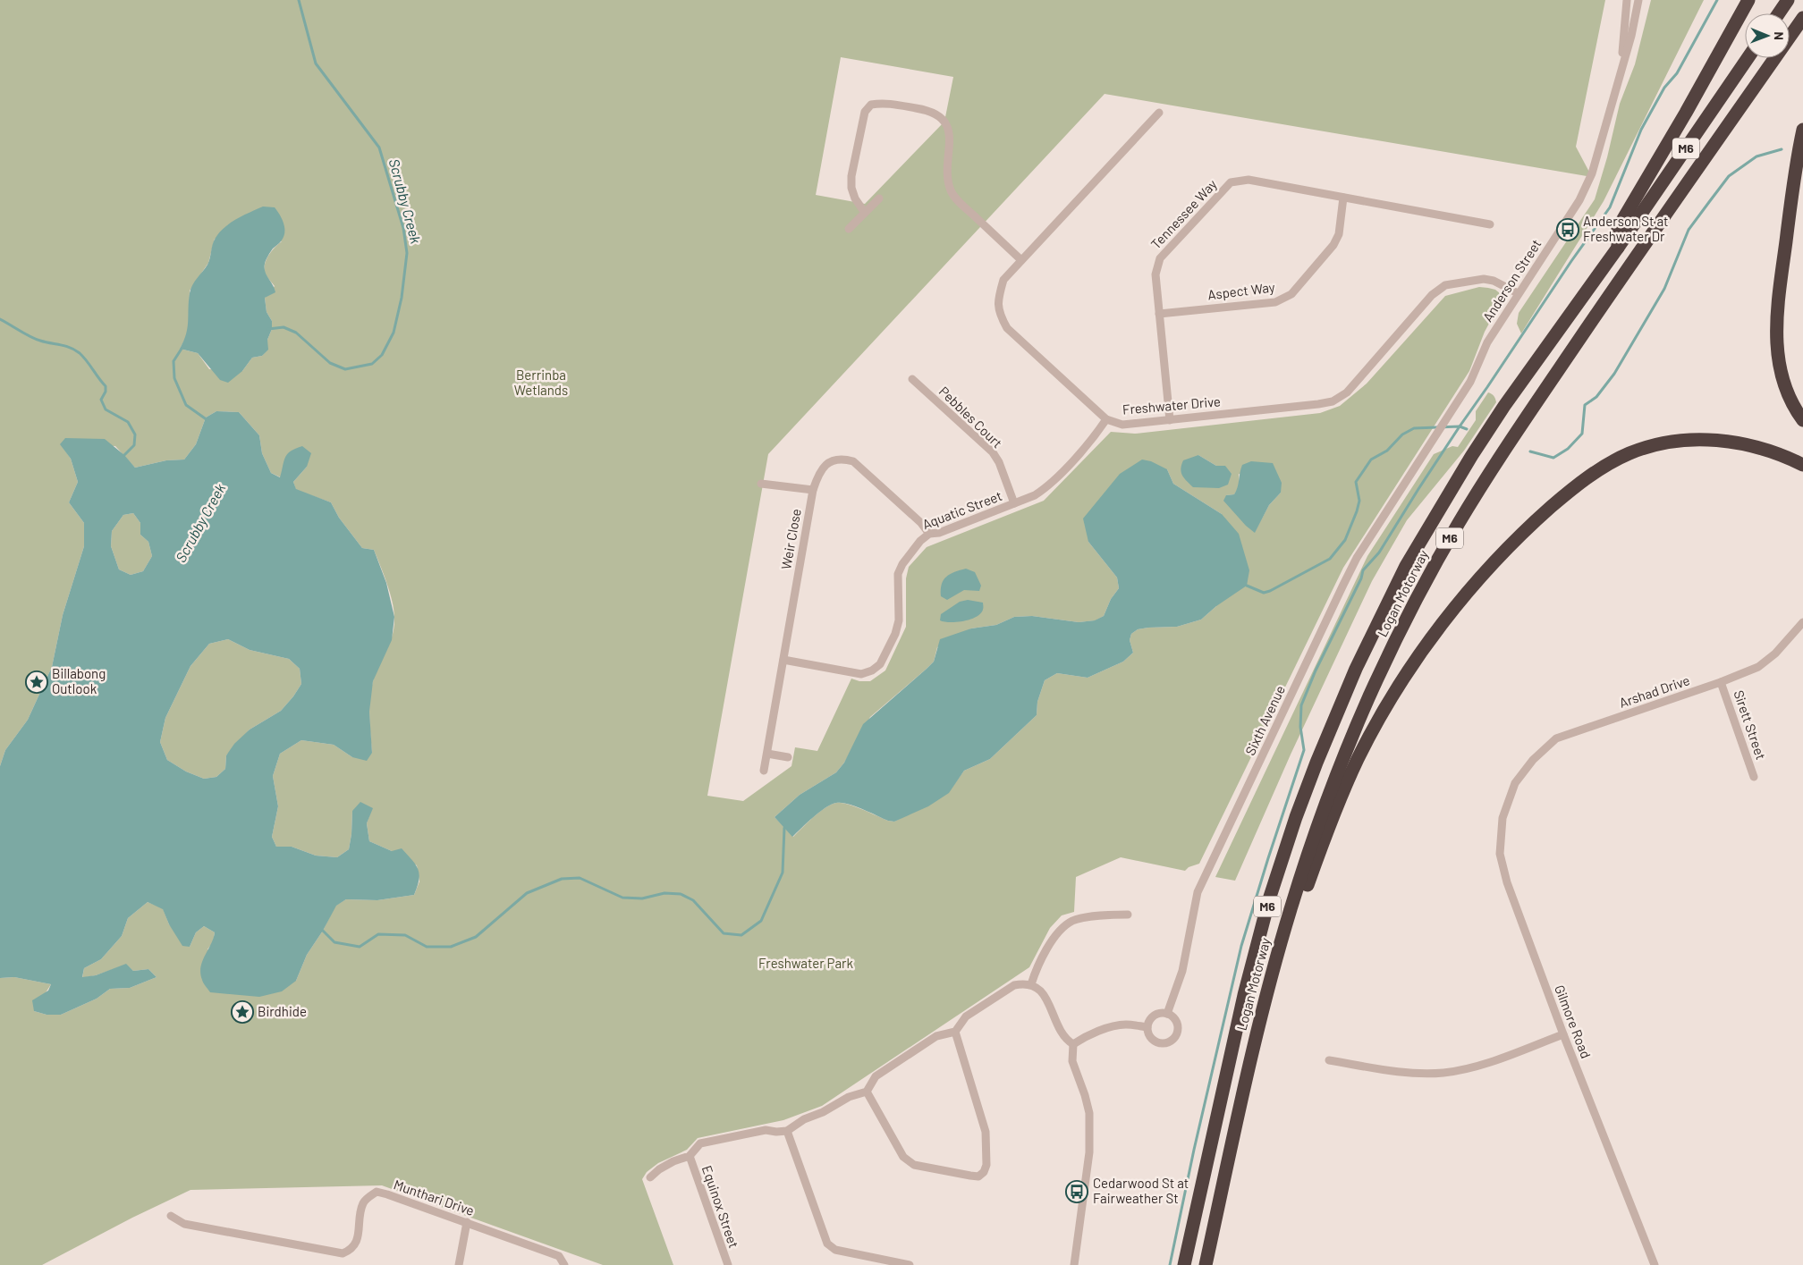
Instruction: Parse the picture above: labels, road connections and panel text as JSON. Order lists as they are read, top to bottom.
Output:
{
  "streets": {
    "highway": ["M6", "Logan Motorway"],
    "street": [
      "Tennessee Way",
      "Anderson Street",
      "Aspect Way",
      "Freshwater Drive",
      "Pebbles Court",
      "Aquatic Street",
      "Weir Close",
      "Arshad Drive",
      "Sixth Avenue",
      "Sirett Street",
      "Gilmore Road",
      "Munthari Drive",
      "Equinox Street"
    ]
  },
  "crossings": [
    ["Tennessee Way", "Aspect Way"],
    ["Tennessee Way", "Freshwater Drive"],
    ["Anderson Street", "Freshwater Drive"],
    ["Anderson Street", "Sixth Avenue"],
    ["Freshwater Drive", "Aquatic Street"],
    ["Pebbles Court", "Aquatic Street"],
    ["Aquatic Street", "Weir Close"],
    ["Arshad Drive", "Sirett Street"],
    ["Arshad Drive", "Gilmore Road"]
  ],
  "water": ["Scrubby Creek"],
  "parks": ["Berrinba Wetlands", "Freshwater Park"],
  "places": {
    "bus stop": ["Anderson St at Freshwater Dr", "Cedarwood St at Fairweather St"],
    "place": ["Billabong Outlook", "Birdhide"]
  },
  "north": "right"
}
